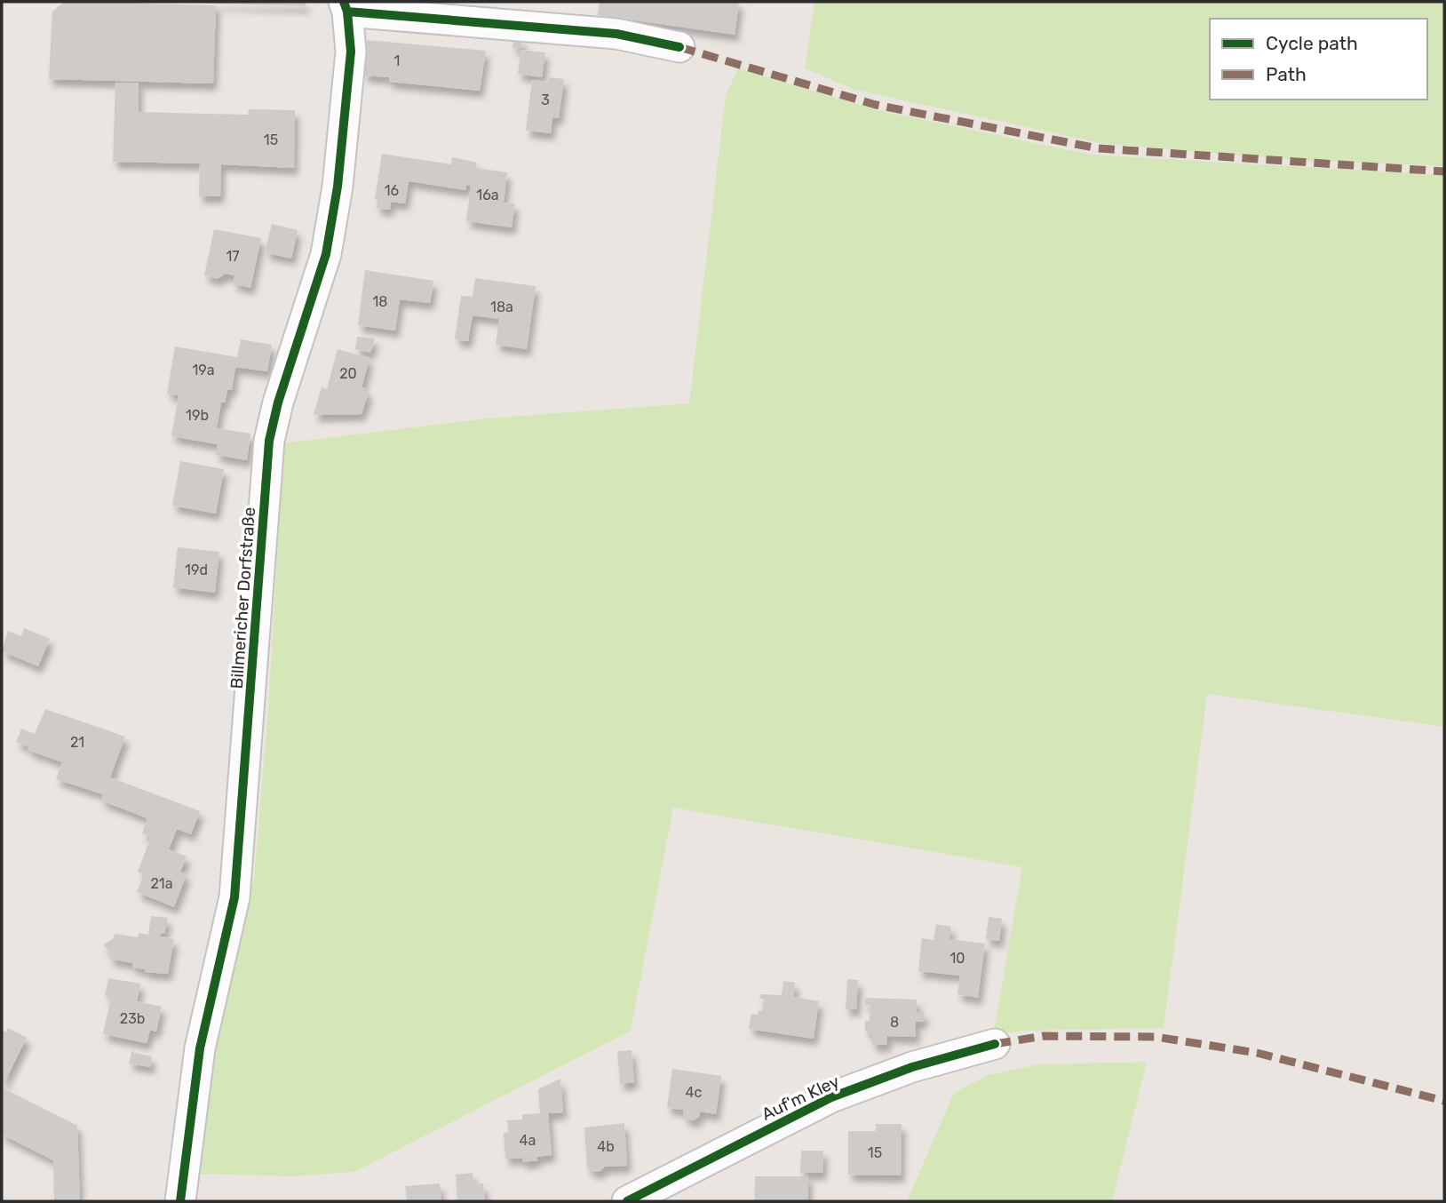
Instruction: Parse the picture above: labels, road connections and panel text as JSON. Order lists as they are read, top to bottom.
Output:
{
  "streets": {
    "street": ["Billmericher Dorfstraße", "Auf'm Kley"]
  },
  "house_numbers": [
    "1",
    "3",
    "15",
    "16",
    "16a",
    "17",
    "18",
    "18a",
    "19a",
    "20",
    "19b",
    "19d",
    "21",
    "21a",
    "10",
    "23b",
    "8",
    "4c",
    "4a",
    "4b",
    "15"
  ],
  "legend": ["Cycle path", "Path"]
}
